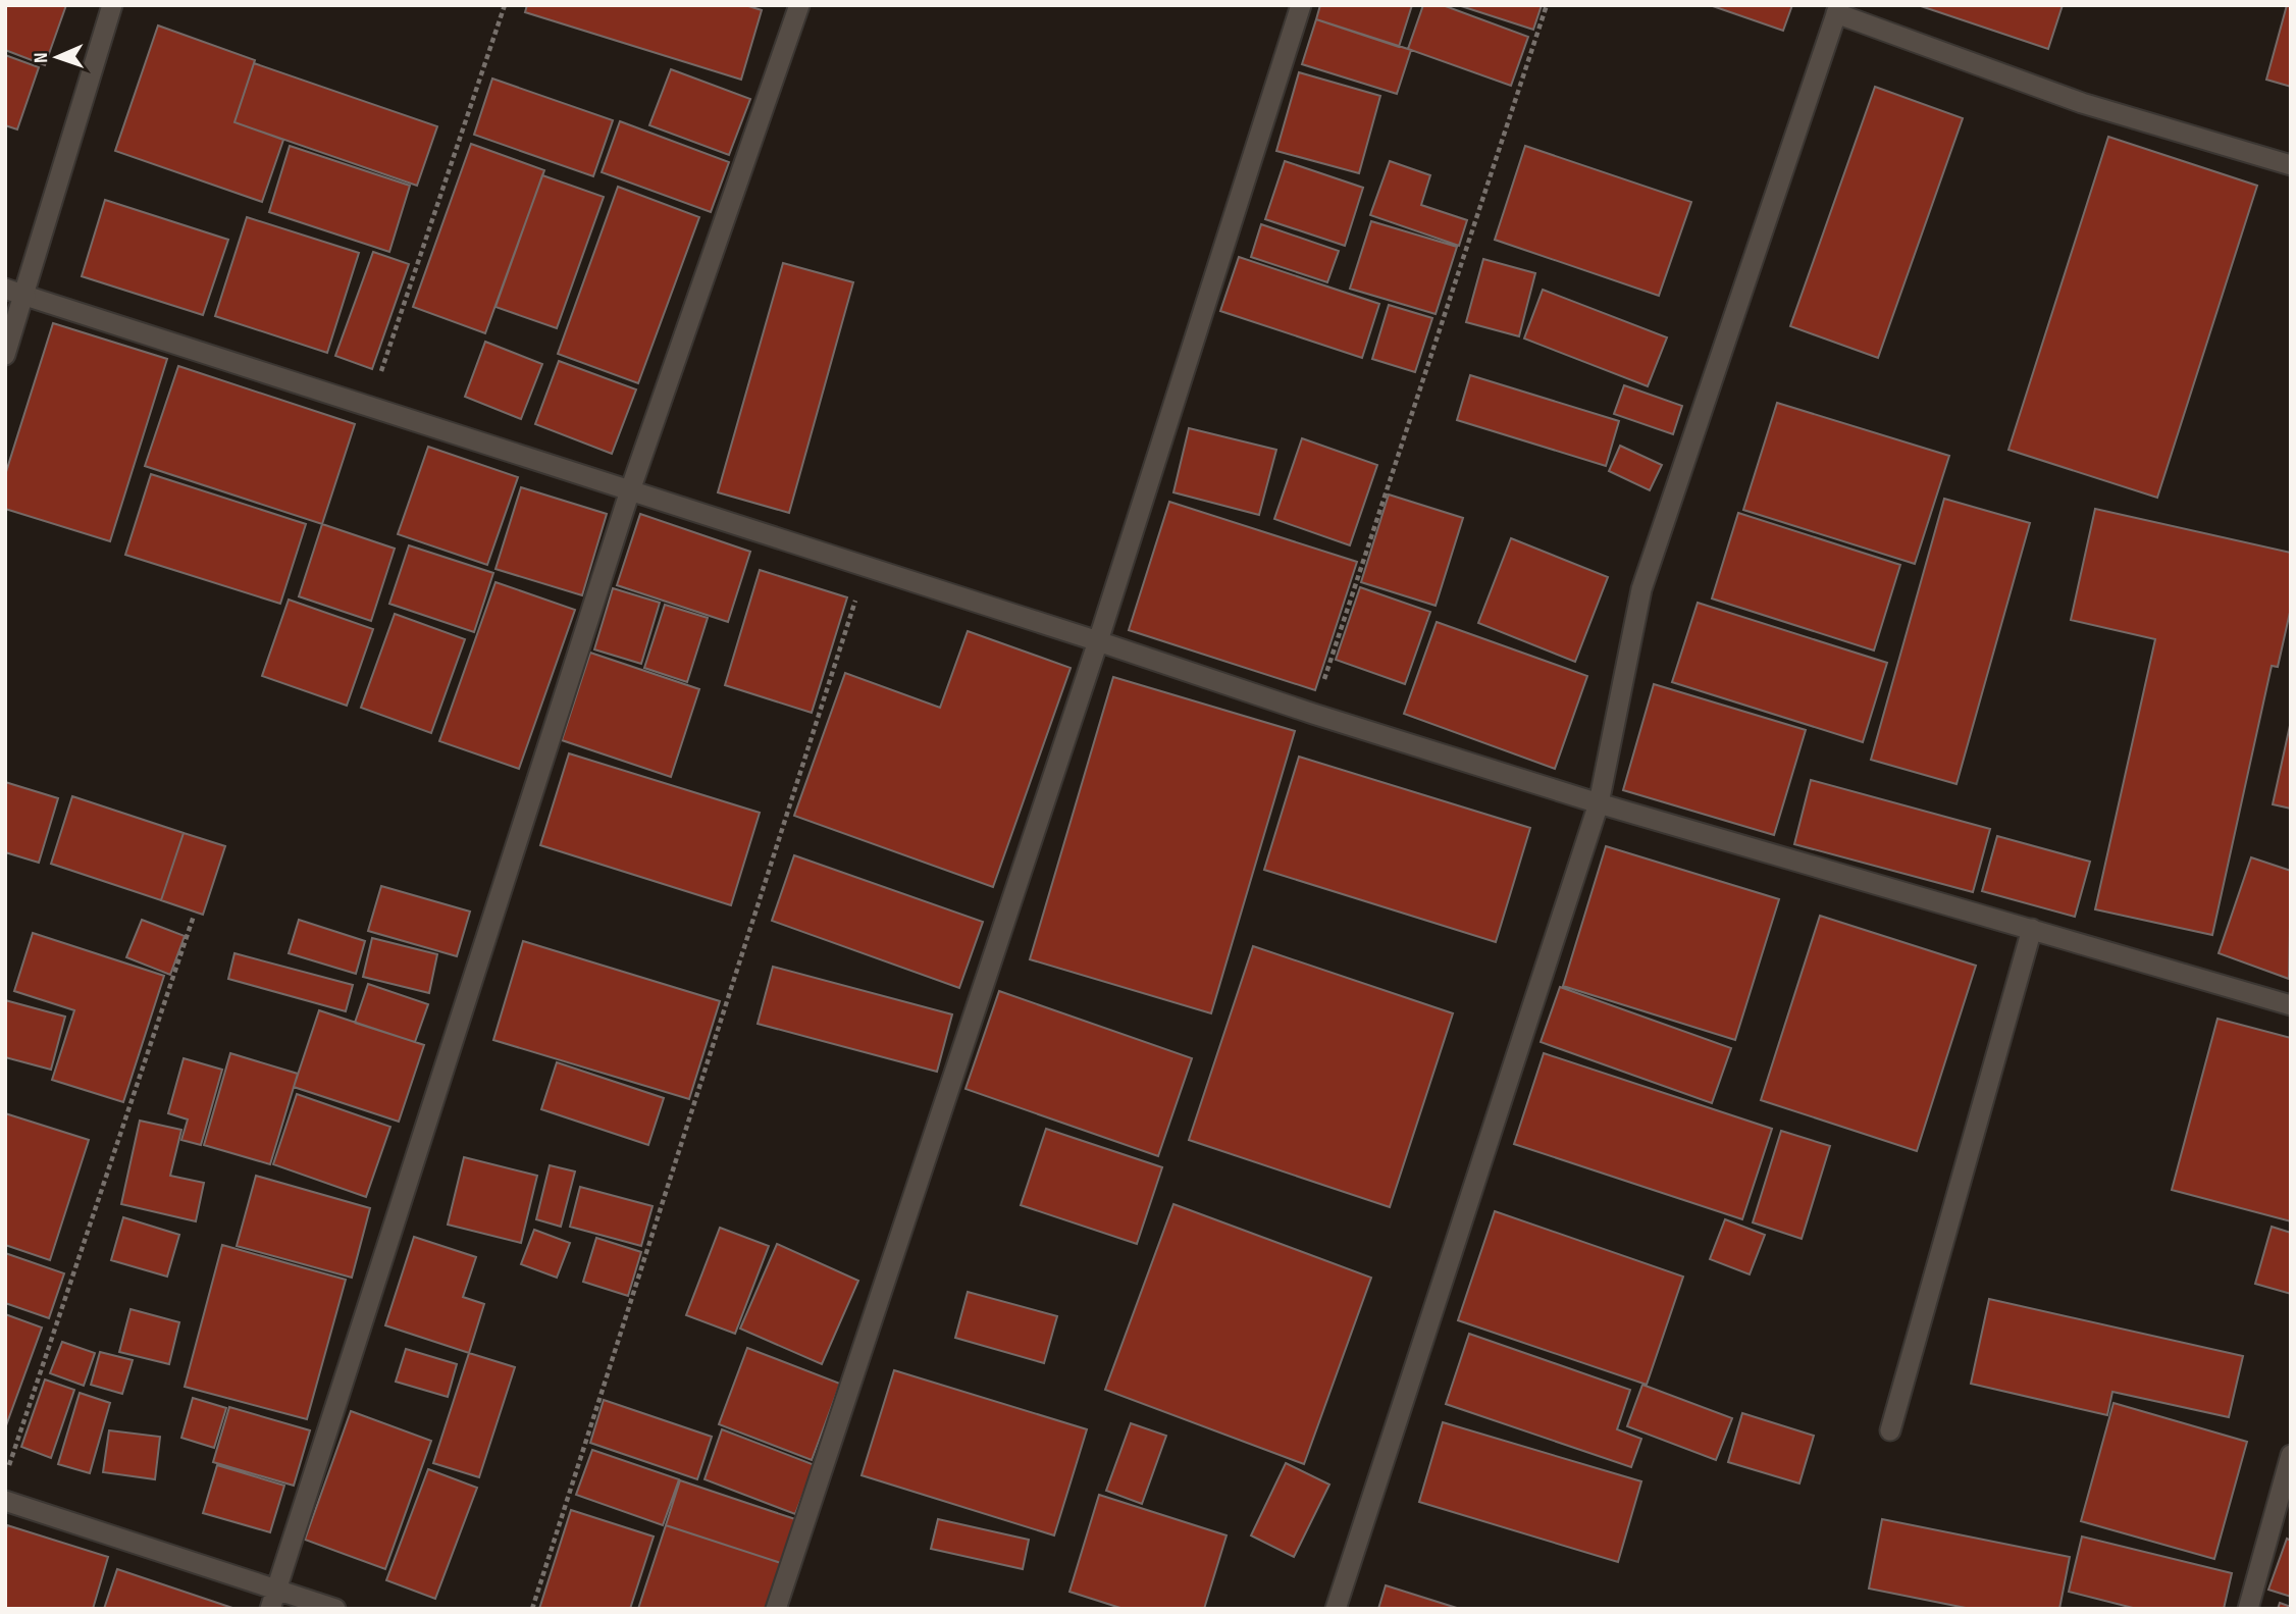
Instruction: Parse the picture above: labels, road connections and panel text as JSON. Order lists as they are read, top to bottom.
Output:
{
  "north": "left"
}
